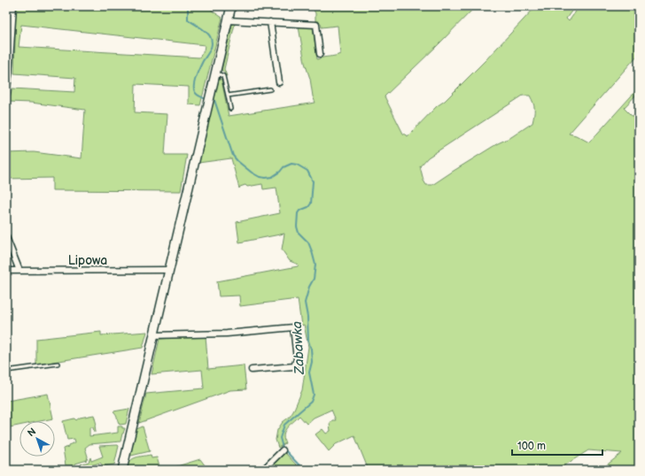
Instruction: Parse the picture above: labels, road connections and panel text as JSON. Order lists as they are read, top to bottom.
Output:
{
  "streets": {
    "street": ["Lipowa"]
  },
  "water": ["Zabawka"],
  "scale_bar": "100 m",
  "north": "top left"
}
